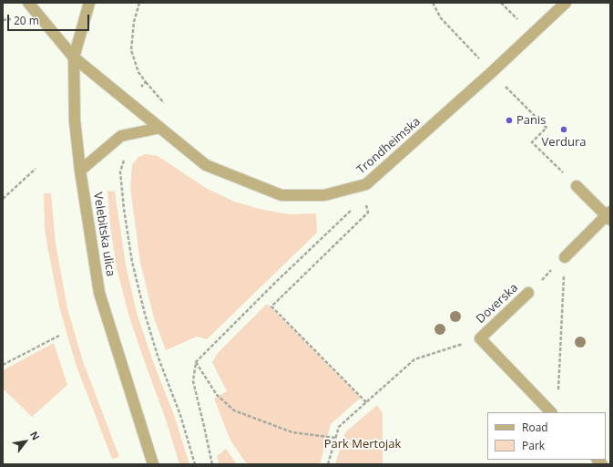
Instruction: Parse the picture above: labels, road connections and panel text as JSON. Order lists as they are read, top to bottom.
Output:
{
  "streets": {
    "street": ["Trondheimska", "Velebitska ulica", "Doverska"]
  },
  "crossings": [
    ["Trondheimska", "Velebitska ulica"]
  ],
  "parks": ["Park Mertojak"],
  "places": ["Panis", "Verdura"],
  "legend": ["Road", "Park"],
  "scale_bar": "20 m",
  "north": "top right"
}
